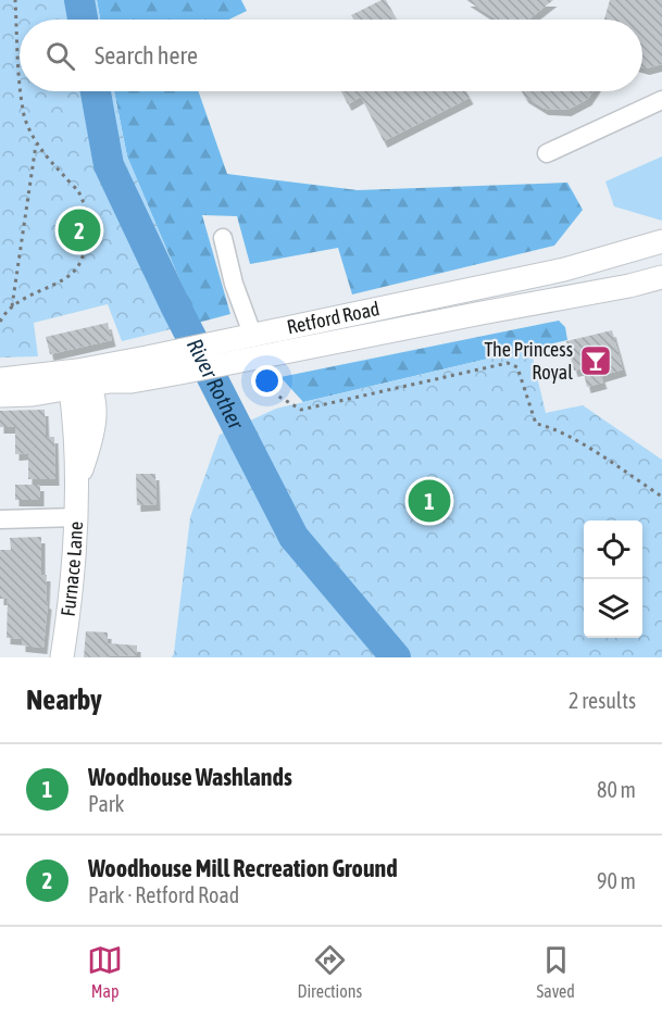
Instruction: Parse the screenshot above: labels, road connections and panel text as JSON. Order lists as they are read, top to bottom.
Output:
{
  "streets": {
    "main road": ["Retford Road", "Furnace Lane"]
  },
  "crossings": [
    ["Retford Road", "Furnace Lane"]
  ],
  "water": ["River Rother"],
  "places": {
    "bar": ["The Princess Royal"]
  },
  "page": {
    "search": "Search here",
    "pins": ["2", "1"],
    "heading": ["Nearby", "2 results"],
    "list": [
      {
        "mark": "1",
        "name": "Woodhouse Washlands",
        "note": "Park",
        "value": "80 m"
      },
      {
        "mark": "2",
        "name": "Woodhouse Mill Recreation Ground",
        "note": "Park · Retford Road",
        "value": "90 m"
      }
    ],
    "nav": ["Map", "Directions", "Saved"]
  }
}
